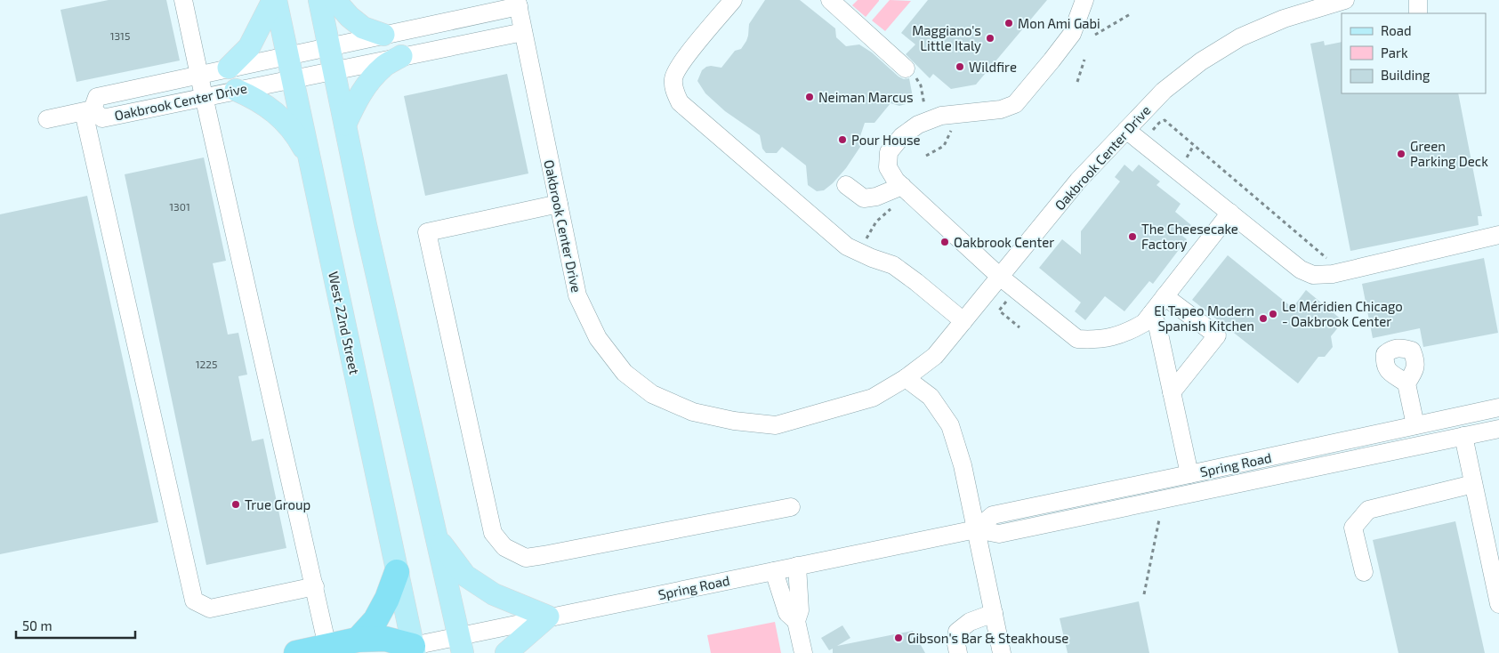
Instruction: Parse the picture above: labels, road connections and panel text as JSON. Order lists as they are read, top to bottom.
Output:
{
  "streets": {
    "main road": ["West 22nd Street"],
    "street": ["Oakbrook Center Drive", "Spring Road"]
  },
  "crossings": [
    ["Oakbrook Center Drive", "West 22nd Street"],
    ["West 22nd Street", "Spring Road"]
  ],
  "places": [
    "Mon Ami Gabi",
    "Maggiano's Little Italy",
    "Wildfire",
    "Neiman Marcus",
    "Pour House",
    "Green Parking Deck",
    "The Cheesecake Factory",
    "Oakbrook Center",
    "Le Méridien Chicago - Oakbrook Center",
    "El Tapeo Modern Spanish Kitchen",
    "True Group",
    "Gibson's Bar & Steakhouse"
  ],
  "house_numbers": ["1315", "1301", "1225"],
  "legend": ["Road", "Park", "Building"],
  "scale_bar": "50 m"
}
